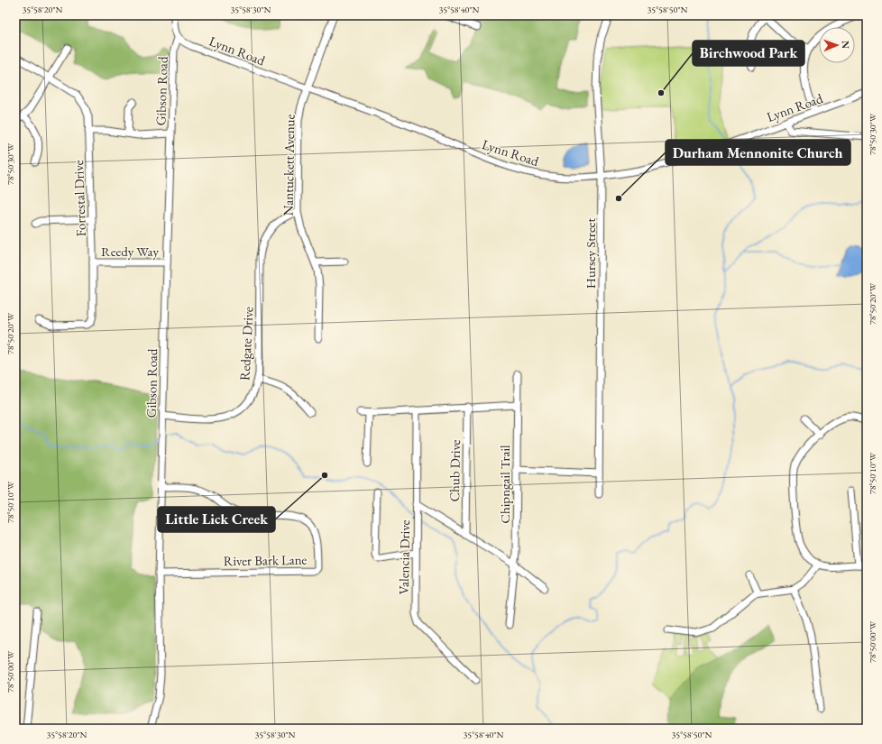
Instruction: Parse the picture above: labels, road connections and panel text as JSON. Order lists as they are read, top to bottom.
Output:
{
  "streets": {
    "street": [
      "Lynn Road",
      "Gibson Road",
      "Nantuckett Avenue",
      "Forrestal Drive",
      "Reedy Way",
      "Hursey Street",
      "Redgate Drive",
      "Chub Drive",
      "Chipngail Trail",
      "Valencia Drive",
      "River Bark Lane"
    ]
  },
  "crossings": [
    ["Lynn Road", "Gibson Road"],
    ["Lynn Road", "Nantuckett Avenue"],
    ["Lynn Road", "Hursey Street"],
    ["Gibson Road", "Reedy Way"],
    ["Gibson Road", "Redgate Drive"],
    ["Gibson Road", "River Bark Lane"],
    ["Nantuckett Avenue", "Redgate Drive"],
    ["Forrestal Drive", "Reedy Way"]
  ],
  "places": ["Birchwood Park", "Durham Mennonite Church", "Little Lick Creek"],
  "north": "right",
  "coordinates": [
    "35°58'20\"N",
    "35°58'30\"N",
    "35°58'40\"N",
    "35°58'50\"N",
    "78°50'30\"W",
    "78°50'20\"W",
    "78°50'10\"W",
    "78°50'00\"W"
  ]
}
